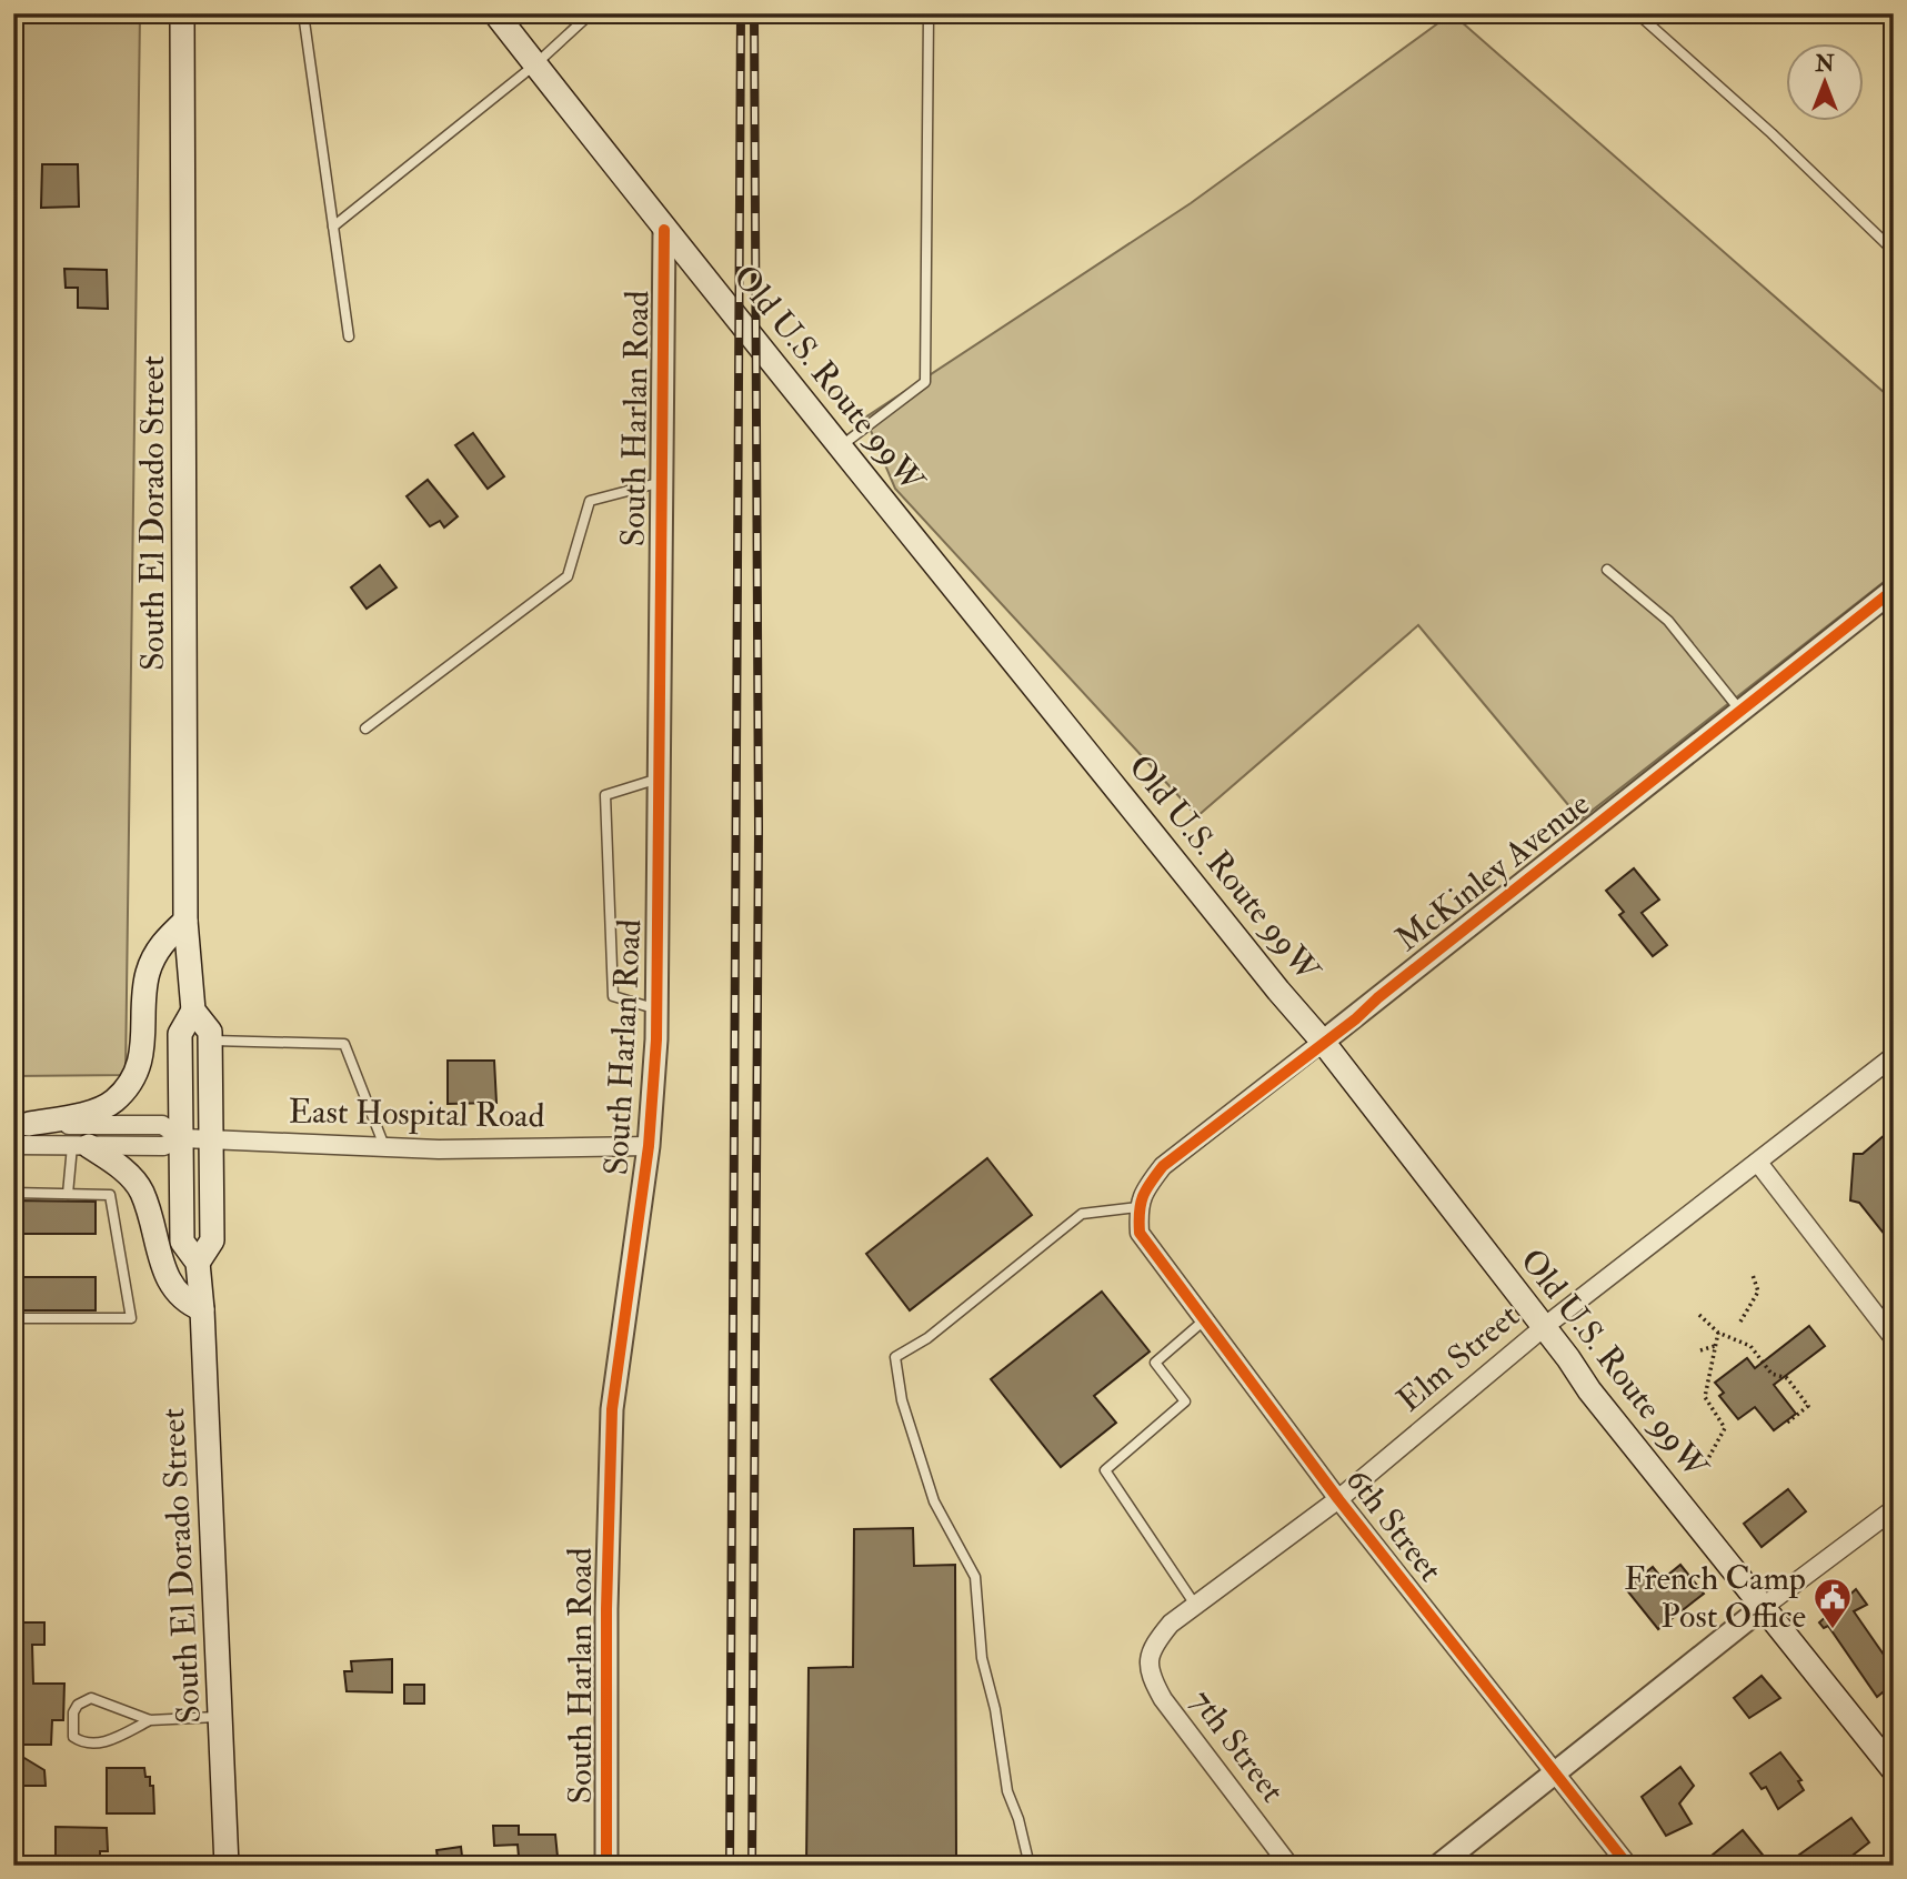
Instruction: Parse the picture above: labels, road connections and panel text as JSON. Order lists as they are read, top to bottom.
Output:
{
  "streets": {
    "main road": ["Old U.S. Route 99W", "South El Dorado Street"],
    "street": [
      "South Harlan Road",
      "McKinley Avenue",
      "East Hospital Road",
      "Elm Street",
      "6th Street",
      "7th Street"
    ]
  },
  "crossings": [
    ["Old U.S. Route 99W", "South Harlan Road"],
    ["Old U.S. Route 99W", "McKinley Avenue"],
    ["Old U.S. Route 99W", "Elm Street"],
    ["South Harlan Road", "East Hospital Road"],
    ["South El Dorado Street", "East Hospital Road"],
    ["McKinley Avenue", "6th Street"],
    ["Elm Street", "6th Street"],
    ["Elm Street", "7th Street"]
  ],
  "places": {
    "public building": ["French Camp Post Office"]
  },
  "north": "top"
}
